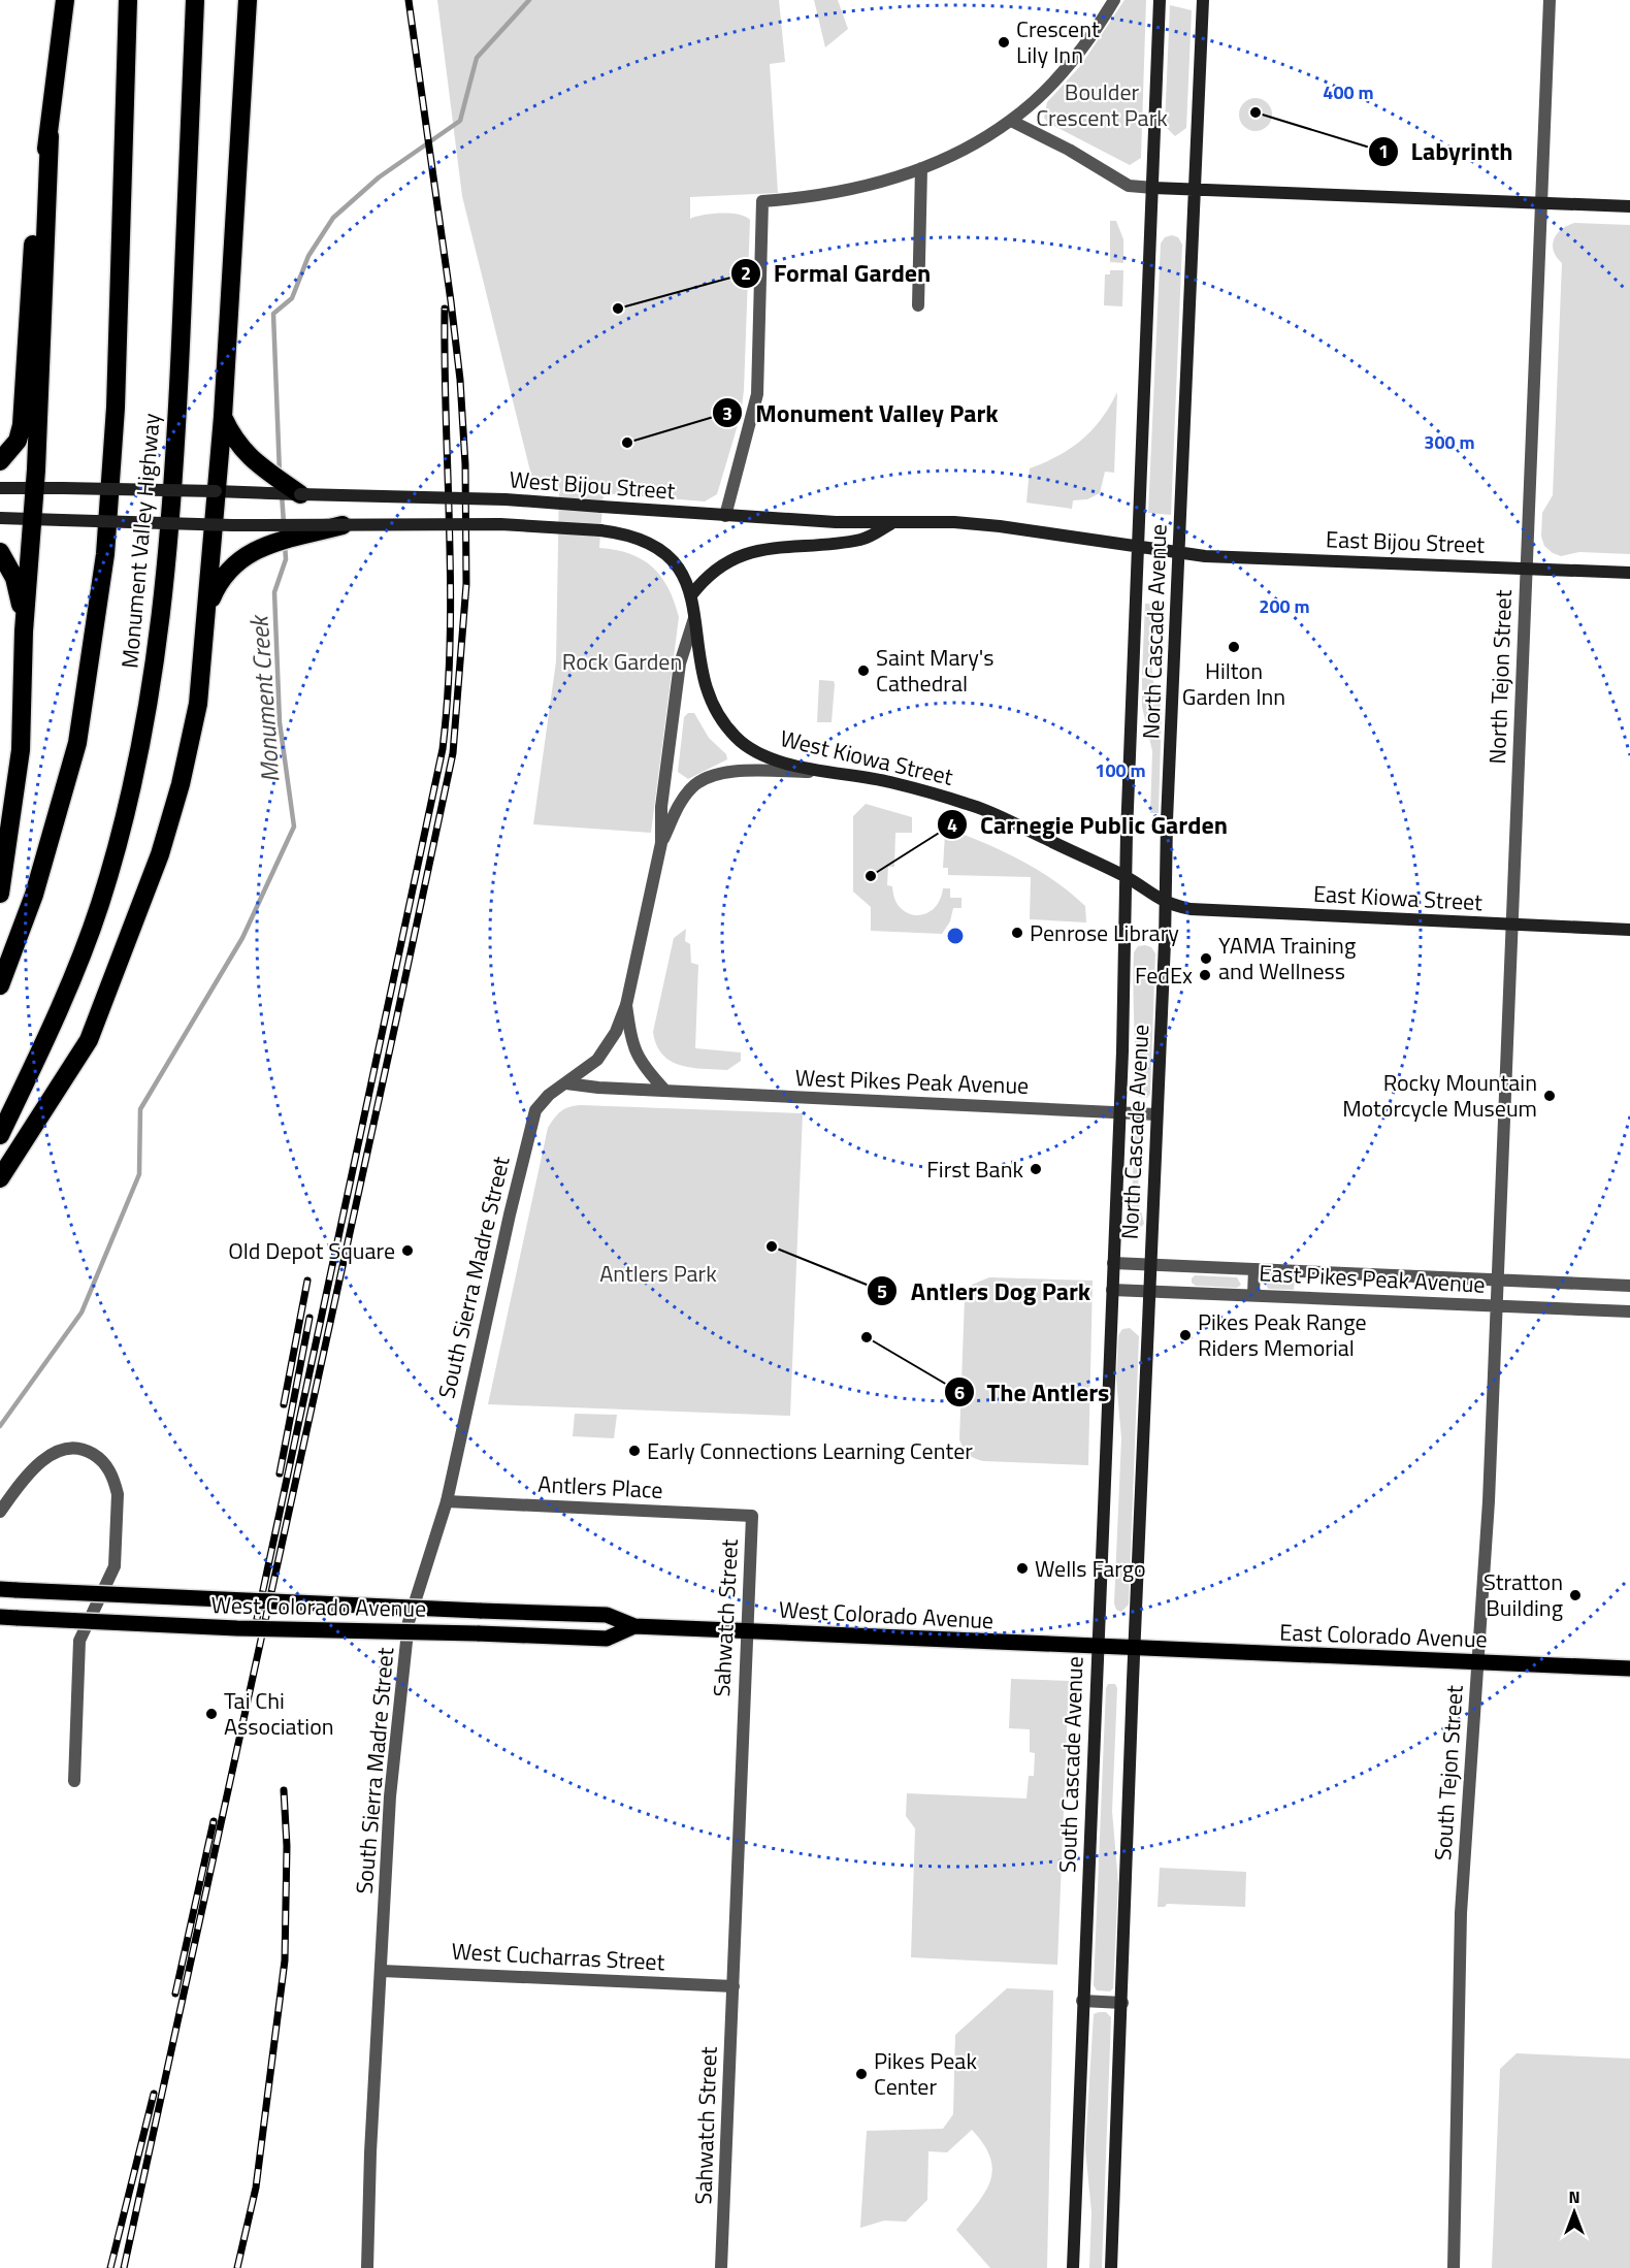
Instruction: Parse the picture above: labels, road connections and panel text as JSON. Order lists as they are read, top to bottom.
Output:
{
  "streets": {
    "highway": ["Monument Valley Highway"],
    "main road": [
      "West Bijou Street",
      "East Bijou Street",
      "North Cascade Avenue",
      "West Kiowa Street",
      "East Kiowa Street",
      "West Colorado Avenue",
      "East Colorado Avenue",
      "South Cascade Avenue"
    ],
    "street": [
      "North Tejon Street",
      "West Pikes Peak Avenue",
      "South Sierra Madre Street",
      "East Pikes Peak Avenue",
      "Antlers Place",
      "Sahwatch Street",
      "South Tejon Street",
      "West Cucharras Street"
    ]
  },
  "crossings": [
    ["West Bijou Street", "East Bijou Street"],
    ["West Bijou Street", "North Cascade Avenue"],
    ["West Bijou Street", "West Kiowa Street"],
    ["East Bijou Street", "North Cascade Avenue"],
    ["East Bijou Street", "North Tejon Street"],
    ["North Cascade Avenue", "West Kiowa Street"],
    ["North Cascade Avenue", "East Kiowa Street"],
    ["North Cascade Avenue", "West Pikes Peak Avenue"],
    ["North Cascade Avenue", "East Pikes Peak Avenue"],
    ["North Cascade Avenue", "South Cascade Avenue"],
    ["North Tejon Street", "East Kiowa Street"],
    ["North Tejon Street", "East Pikes Peak Avenue"],
    ["North Tejon Street", "South Tejon Street"],
    ["West Kiowa Street", "East Kiowa Street"],
    ["West Pikes Peak Avenue", "South Sierra Madre Street"],
    ["South Sierra Madre Street", "Antlers Place"],
    ["South Sierra Madre Street", "West Cucharras Street"],
    ["East Pikes Peak Avenue", "South Cascade Avenue"],
    ["East Pikes Peak Avenue", "South Tejon Street"],
    ["Antlers Place", "Sahwatch Street"],
    ["West Colorado Avenue", "Sahwatch Street"],
    ["West Colorado Avenue", "East Colorado Avenue"],
    ["West Colorado Avenue", "South Cascade Avenue"],
    ["Sahwatch Street", "West Cucharras Street"],
    ["East Colorado Avenue", "South Tejon Street"]
  ],
  "water": ["Monument Creek"],
  "parks": ["Boulder Crescent Park", "Rock Garden", "Antlers Park"],
  "places": [
    "Crescent Lily Inn",
    "Labyrinth",
    "Formal Garden",
    "Monument Valley Park",
    "Hilton Garden Inn",
    "Saint Mary's Cathedral",
    "Carnegie Public Garden",
    "Penrose Library",
    "YAMA Training and Wellness",
    "FedEx",
    "Rocky Mountain Motorcycle Museum",
    "First Bank",
    "Antlers Dog Park",
    "Old Depot Square",
    "Pikes Peak Range Riders Memorial",
    "The Antlers",
    "Early Connections Learning Center",
    "Wells Fargo",
    "Stratton Building",
    "Tai Chi Association",
    "Pikes Peak Center"
  ],
  "north": "top",
  "rings": [
    "400 m",
    "300 m",
    "200 m",
    "100 m"
  ]
}
